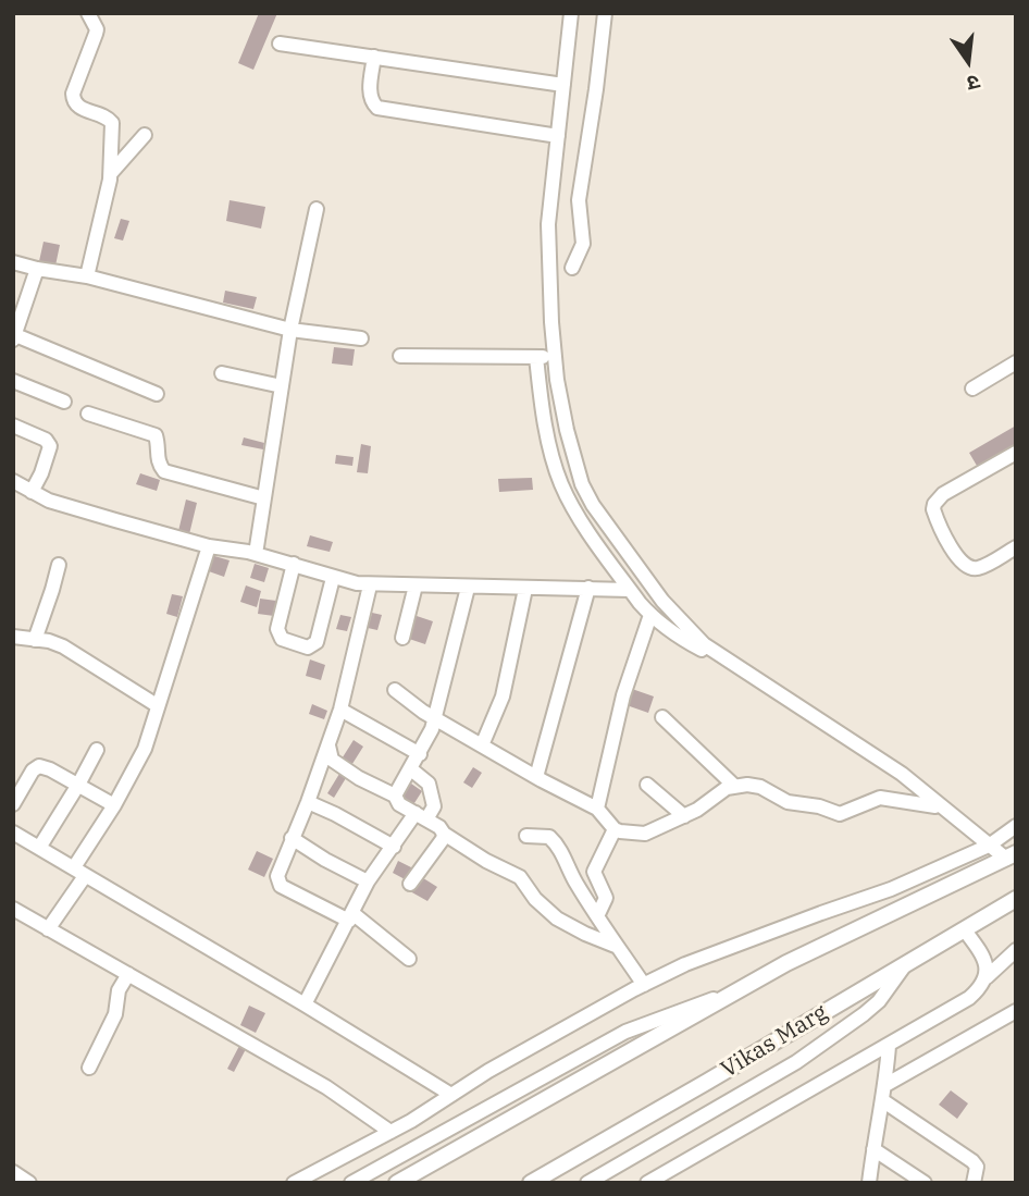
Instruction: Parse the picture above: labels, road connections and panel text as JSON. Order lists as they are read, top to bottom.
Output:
{
  "streets": {
    "main road": ["Vikas Marg"]
  },
  "north": "bottom"
}
